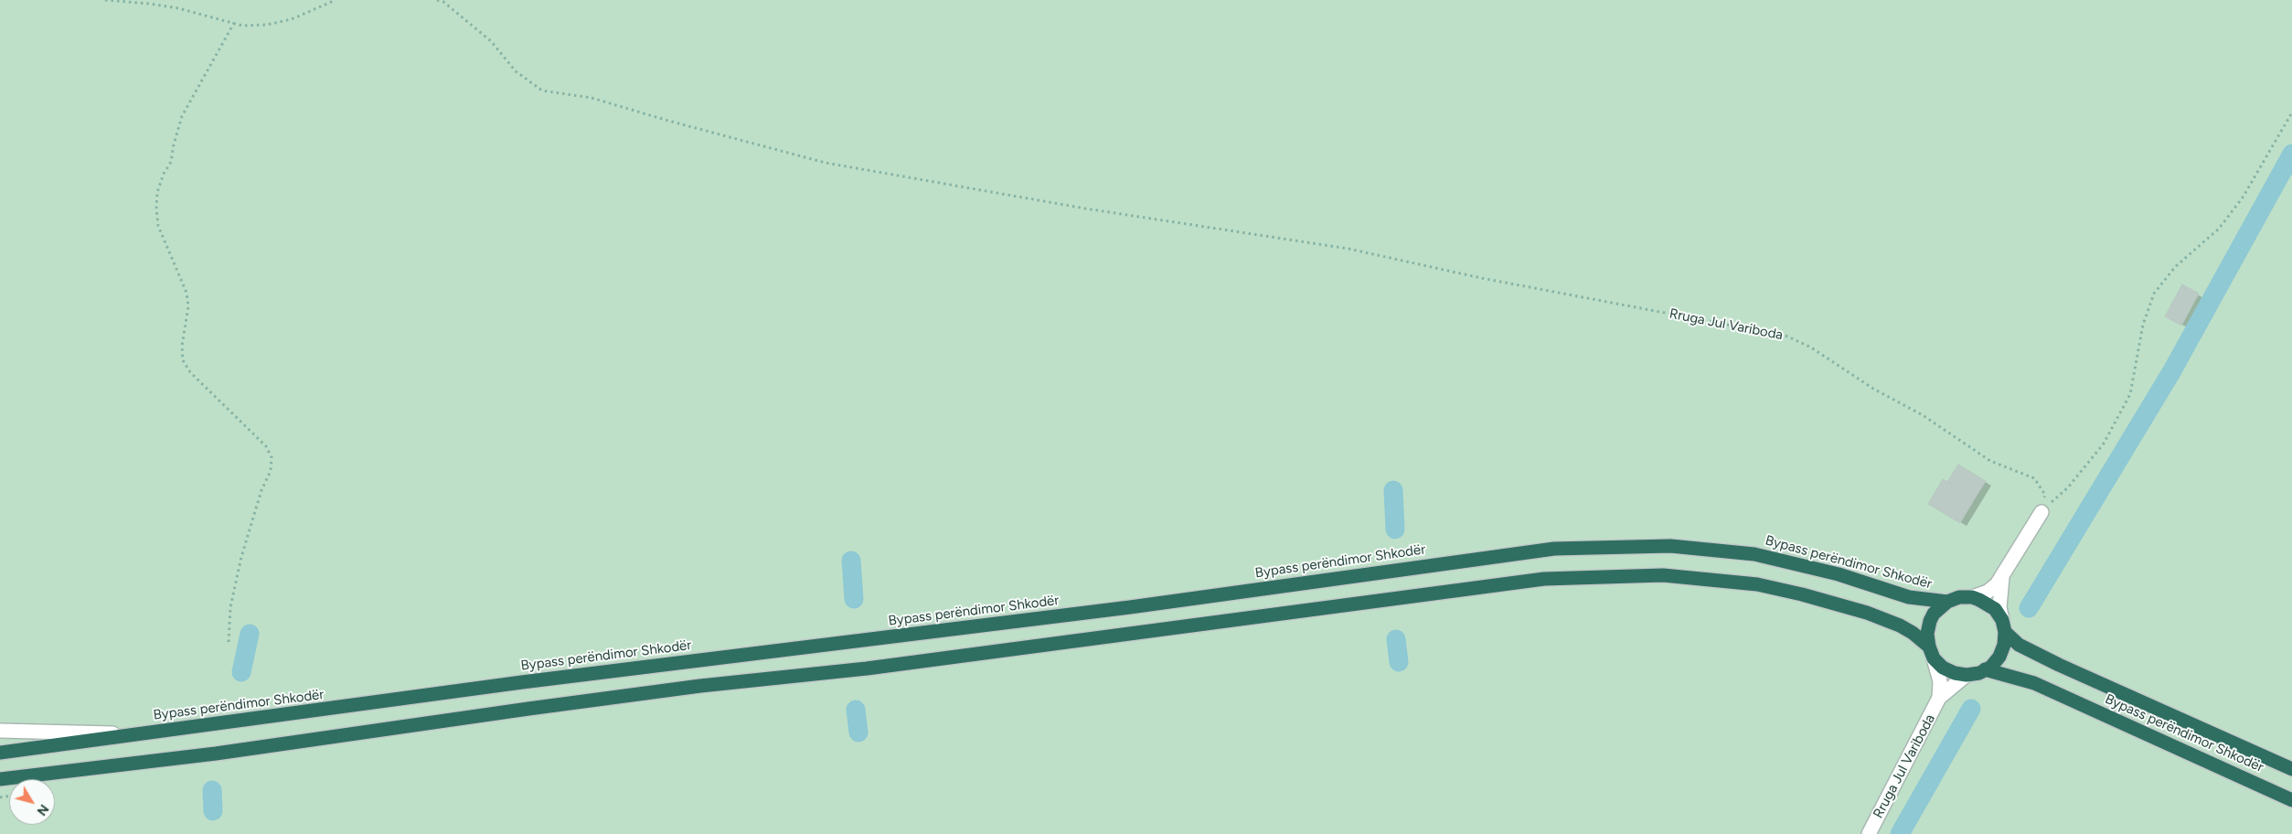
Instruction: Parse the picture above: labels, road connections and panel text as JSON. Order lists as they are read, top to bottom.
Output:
{
  "streets": {
    "highway": ["Bypass perëndimor Shkodër"],
    "street": ["Rruga Jul Variboda"]
  },
  "crossings": [
    ["Rruga Jul Variboda", "Bypass perëndimor Shkodër"]
  ],
  "north": "bottom right"
}
